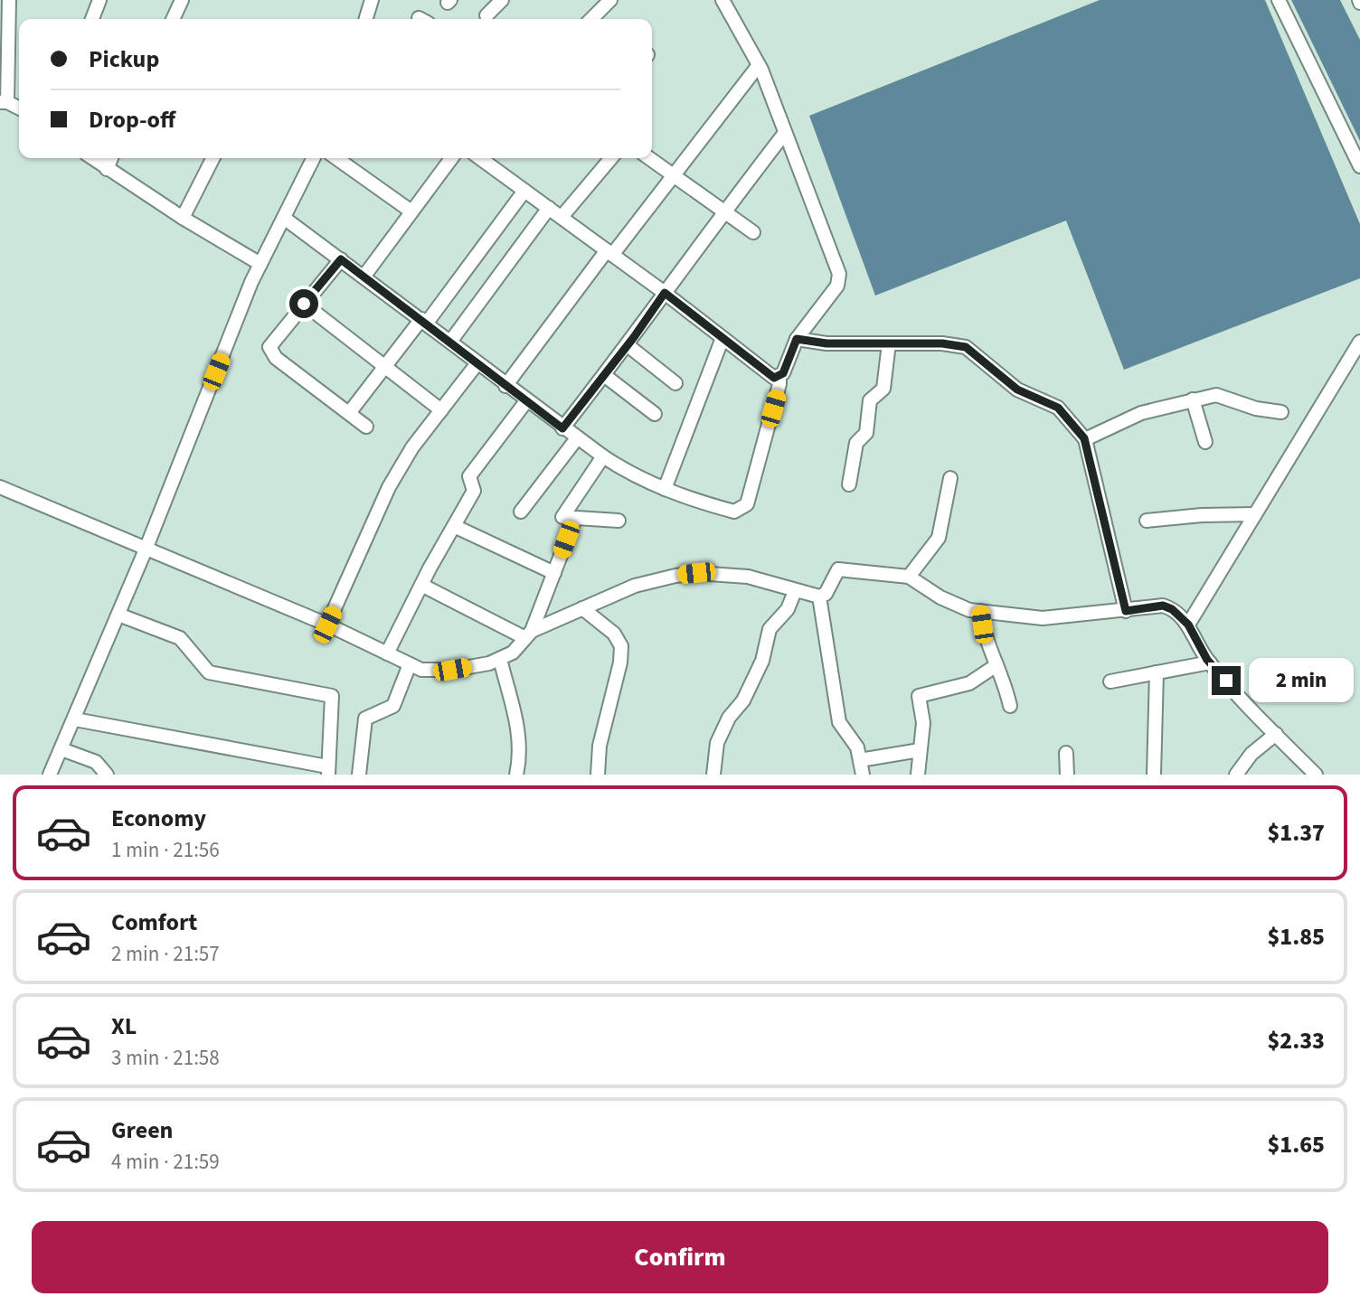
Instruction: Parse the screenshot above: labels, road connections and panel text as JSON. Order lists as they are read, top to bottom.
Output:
{
  "page": {
    "banner": ["Pickup", "Drop-off"],
    "bubble": "2 min",
    "list": [
      {
        "name": "Economy",
        "note": "1 min · 21:56",
        "value": "$1.37"
      },
      {
        "name": "Comfort",
        "note": "2 min · 21:57",
        "value": "$1.85"
      },
      {
        "name": "XL",
        "note": "3 min · 21:58",
        "value": "$2.33"
      },
      {
        "name": "Green",
        "note": "4 min · 21:59",
        "value": "$1.65"
      }
    ],
    "buttons": "Confirm"
  }
}
